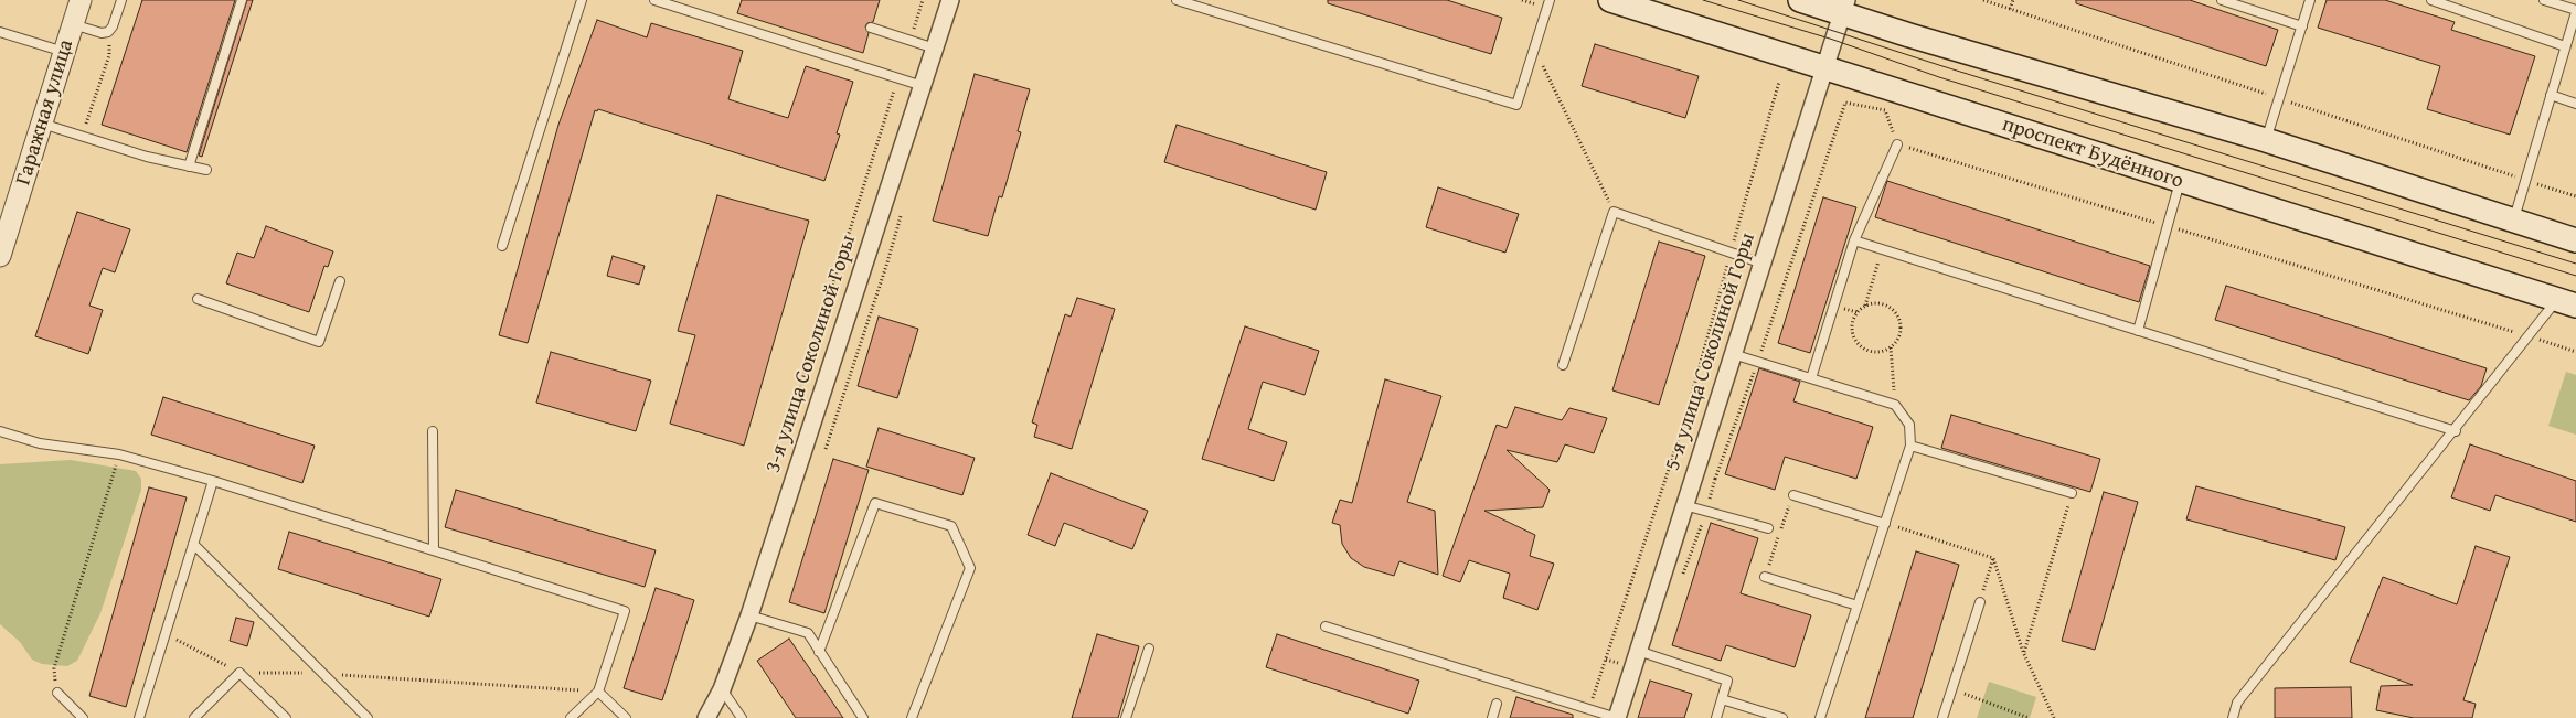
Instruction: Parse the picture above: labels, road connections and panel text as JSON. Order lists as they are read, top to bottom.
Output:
{
  "streets": {
    "main road": ["проспект Будённого"],
    "street": ["Гаражная улица", "5-я улица Соколиной Горы", "3-я улица Соколиной Горы"]
  },
  "crossings": [
    ["проспект Будённого", "5-я улица Соколиной Горы"]
  ]
}
